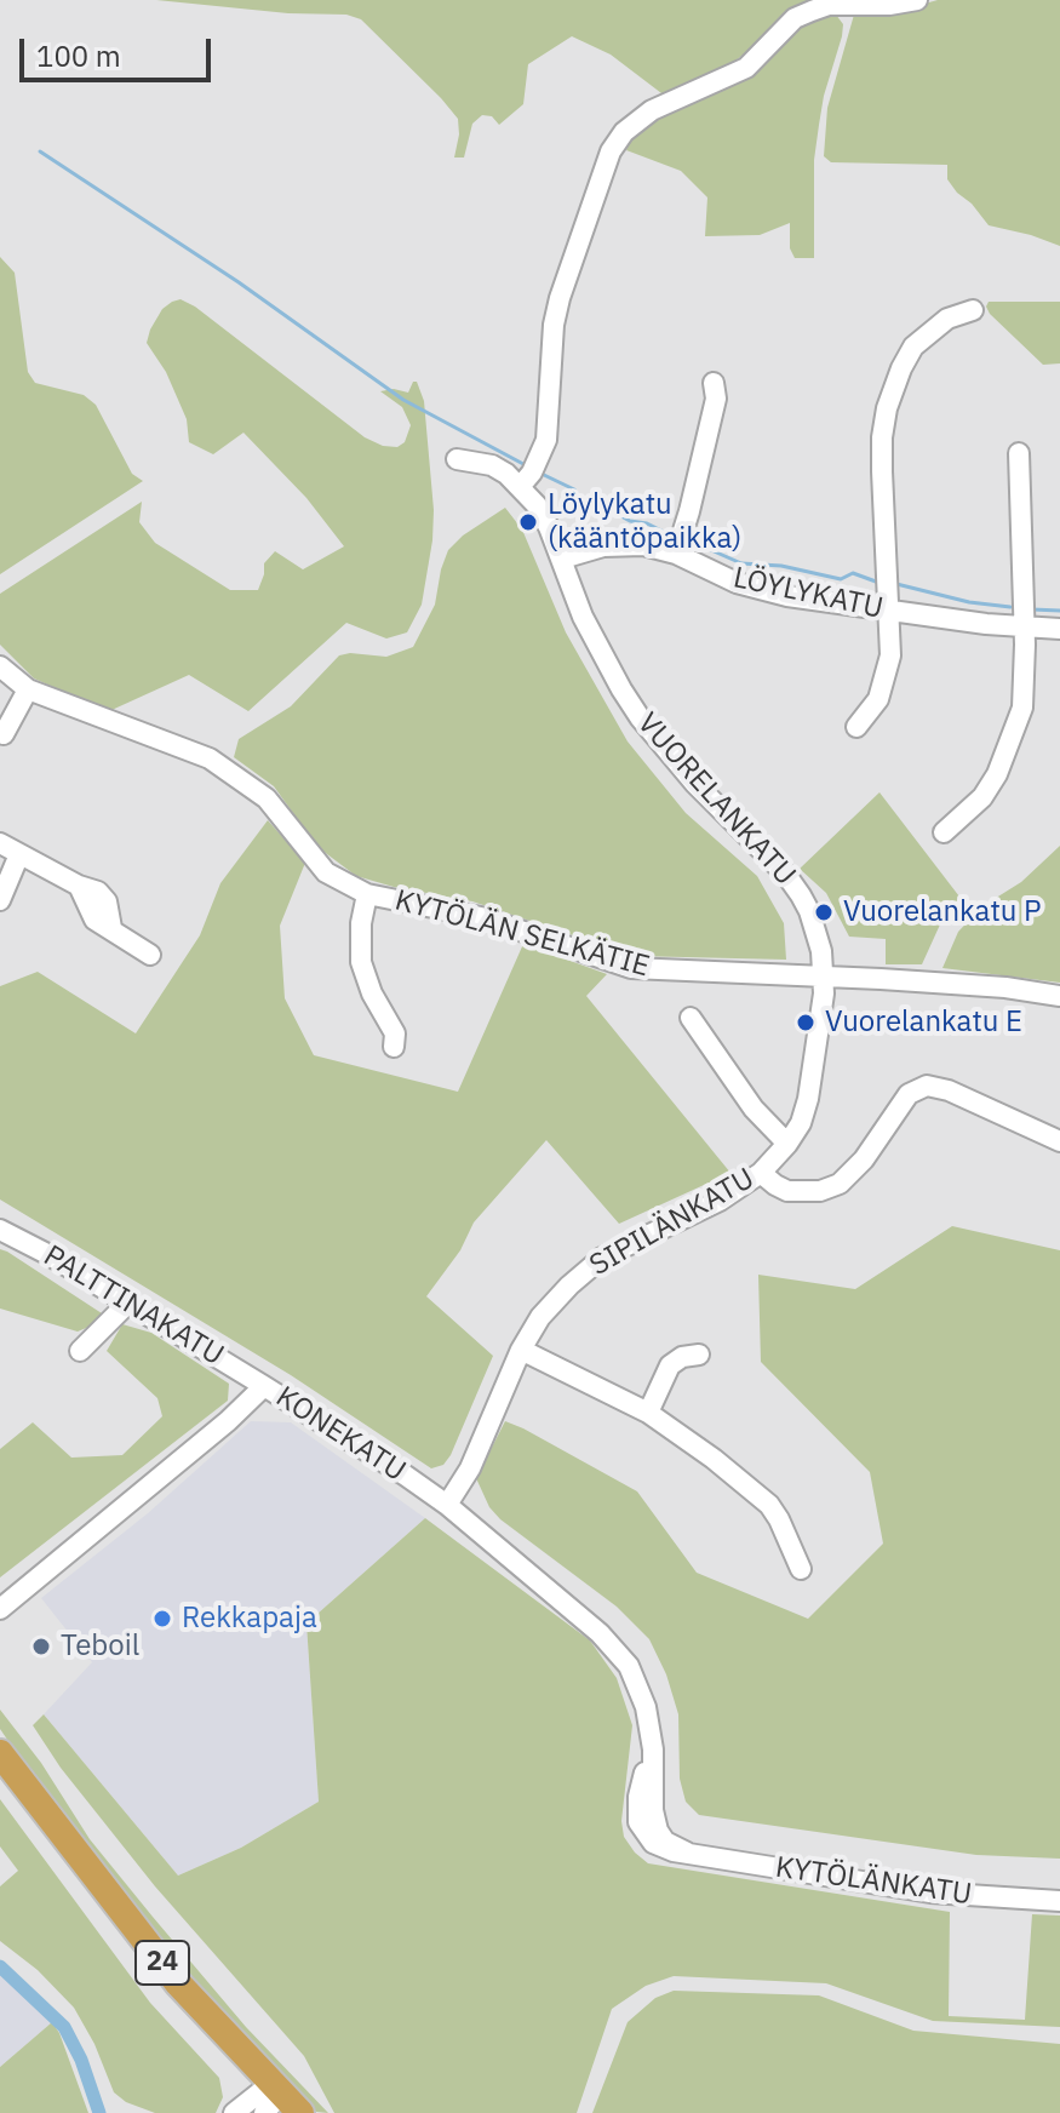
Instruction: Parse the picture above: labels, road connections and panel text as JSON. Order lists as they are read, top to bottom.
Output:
{
  "streets": {
    "highway": ["24"],
    "street": [
      "LÖYLYKATU",
      "VUORELANKATU",
      "KYTÖLÄN SELKÄTIE",
      "SIPILÄNKATU",
      "PALTTINAKATU",
      "KONEKATU",
      "KYTÖLÄNKATU"
    ]
  },
  "crossings": [
    ["LÖYLYKATU", "VUORELANKATU"],
    ["VUORELANKATU", "KYTÖLÄN SELKÄTIE"],
    ["VUORELANKATU", "SIPILÄNKATU"],
    ["KYTÖLÄN SELKÄTIE", "SIPILÄNKATU"],
    ["SIPILÄNKATU", "KONEKATU"],
    ["PALTTINAKATU", "KONEKATU"],
    ["KONEKATU", "KYTÖLÄNKATU"]
  ],
  "places": [
    "Löylykatu (kääntöpaikka)",
    "Vuorelankatu P",
    "Vuorelankatu E",
    "Rekkapaja",
    "Teboil"
  ],
  "scale_bar": "100 m"
}
